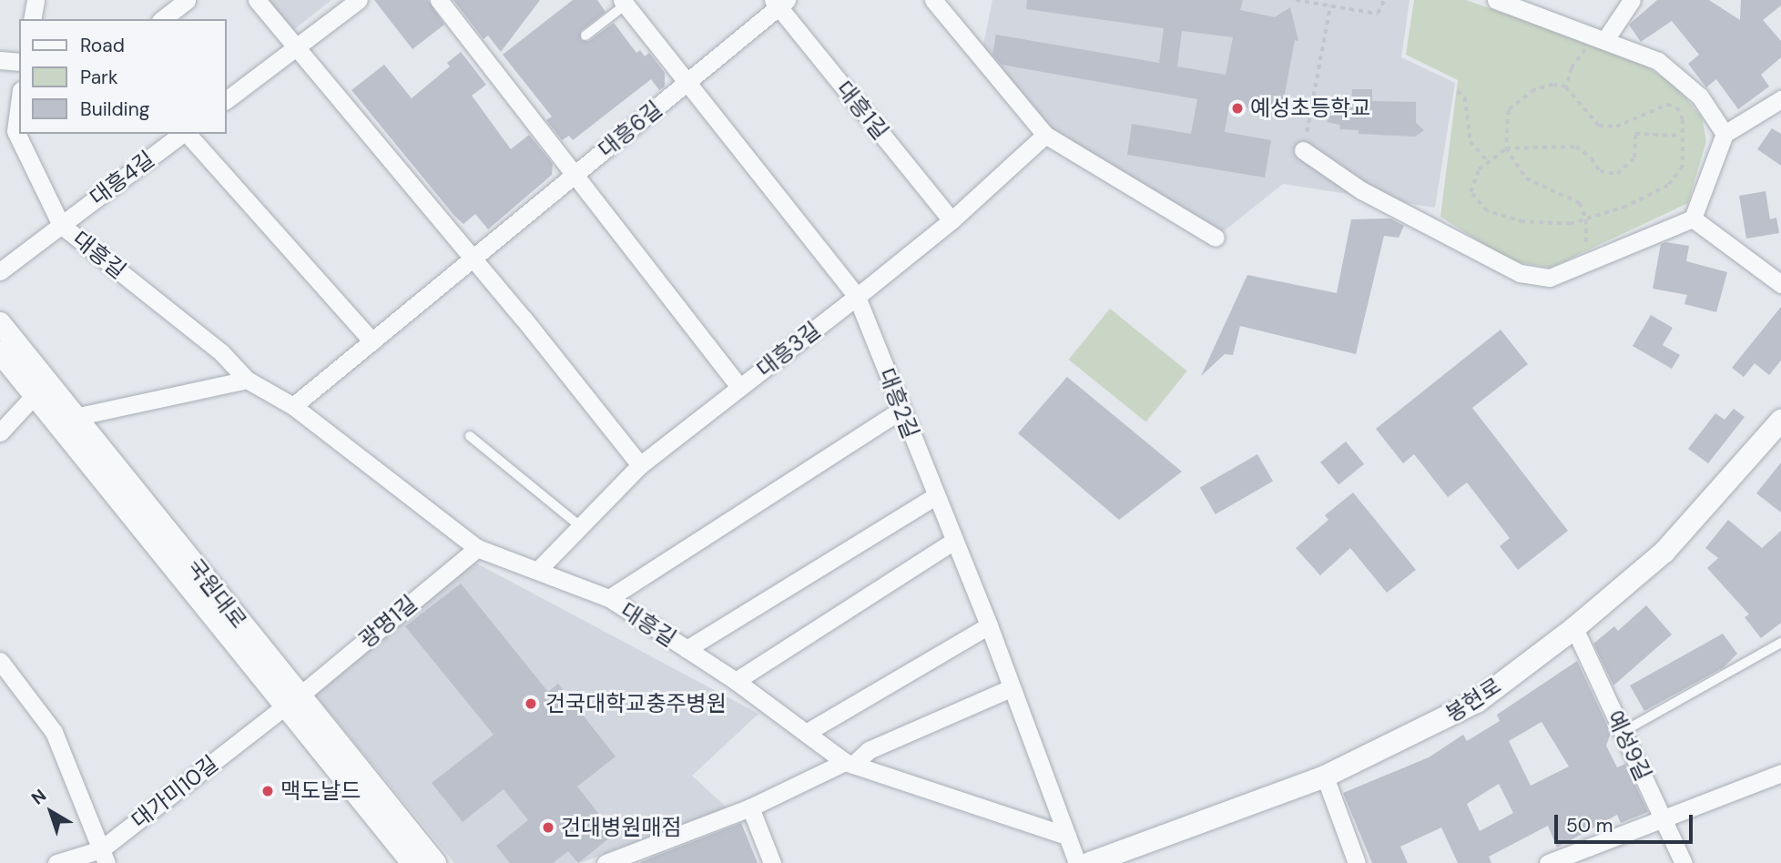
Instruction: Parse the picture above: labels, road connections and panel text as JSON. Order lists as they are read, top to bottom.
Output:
{
  "streets": {
    "street": [
      "대흥1길",
      "대흥6길",
      "대흥4길",
      "대흥길",
      "대흥3길",
      "대흥2길",
      "국원대로",
      "광명1길",
      "봉현로",
      "예성9길",
      "대가미10길"
    ]
  },
  "crossings": [
    ["대흥1길", "대흥6길"],
    ["대흥1길", "대흥3길"],
    ["대흥6길", "대흥길"],
    ["대흥6길", "대흥2길"],
    ["대흥4길", "대흥길"],
    ["대흥길", "대흥3길"],
    ["대흥길", "대흥2길"],
    ["대흥길", "광명1길"],
    ["대흥3길", "대흥2길"],
    ["국원대로", "광명1길"],
    ["국원대로", "대가미10길"],
    ["광명1길", "대가미10길"],
    ["봉현로", "예성9길"]
  ],
  "places": [
    "예성초등학교",
    "건국대학교충주병원",
    "맥도날드",
    "건대병원매점"
  ],
  "legend": ["Road", "Park", "Building"],
  "scale_bar": "50 m",
  "north": "top left"
}
